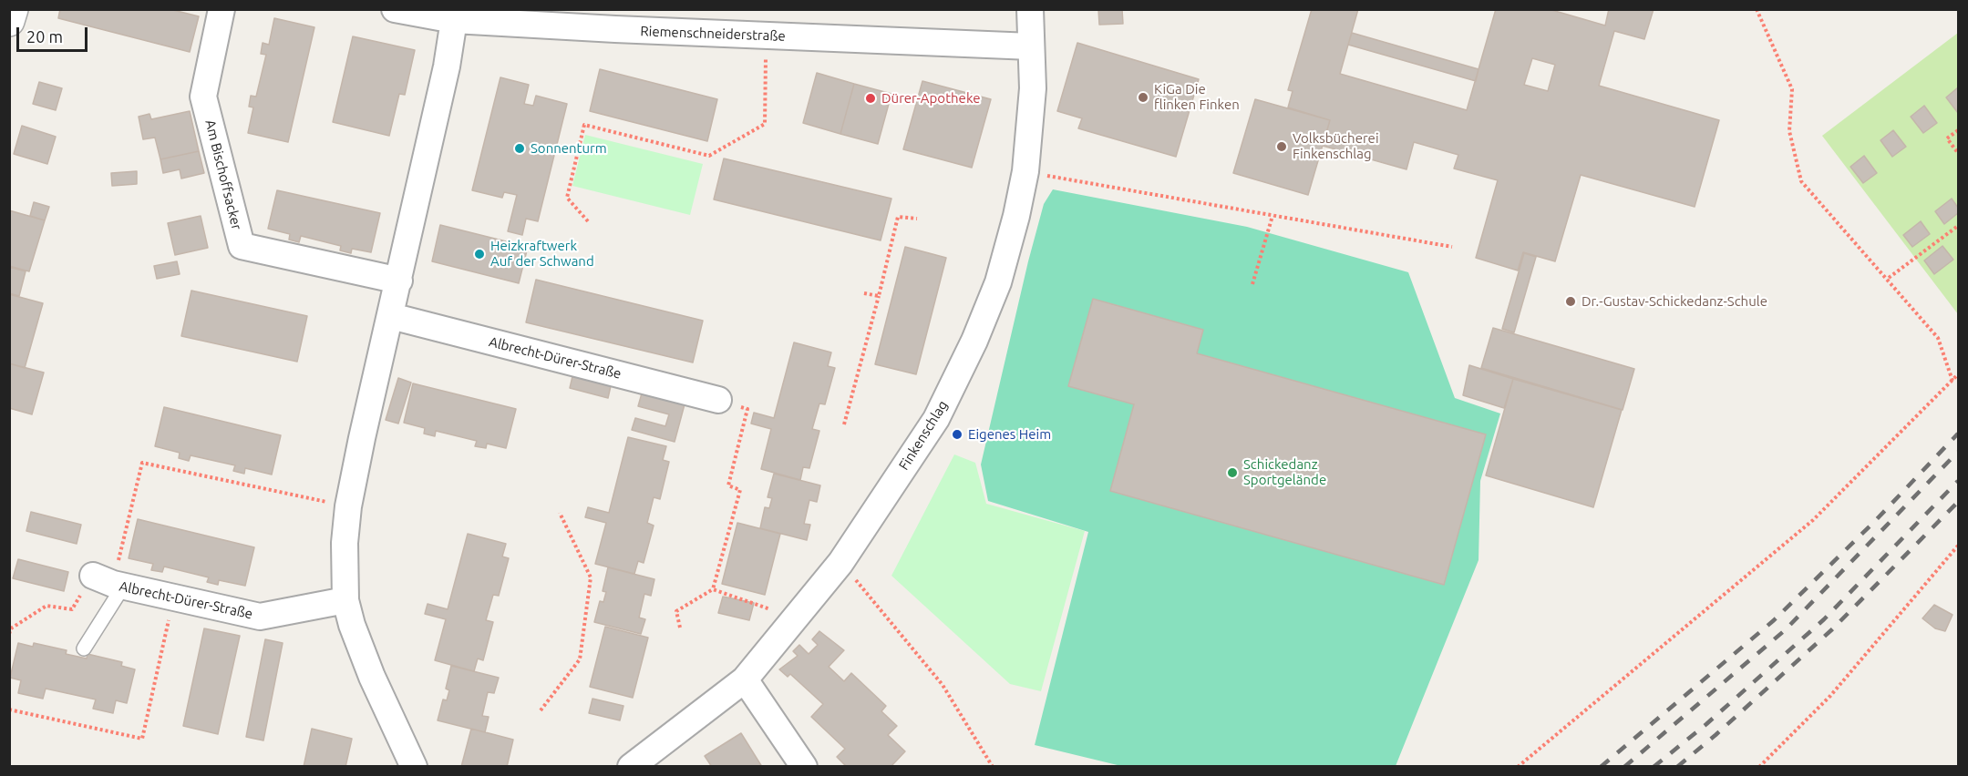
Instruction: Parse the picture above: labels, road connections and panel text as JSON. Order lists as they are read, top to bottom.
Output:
{
  "streets": {
    "street": [
      "Riemenschneiderstraße",
      "Am Bischoffsacker",
      "Albrecht-Dürer-Straße",
      "Finkenschlag"
    ]
  },
  "crossings": [
    ["Riemenschneiderstraße", "Finkenschlag"]
  ],
  "places": [
    "KiGa Die flinken Finken",
    "Dürer-Apotheke",
    "Volksbücherei Finkenschlag",
    "Sonnenturm",
    "Heizkraftwerk Auf der Schwand",
    "Dr.-Gustav-Schickedanz-Schule",
    "Eigenes Heim",
    "Schickedanz Sportgelände"
  ],
  "scale_bar": "20 m"
}
